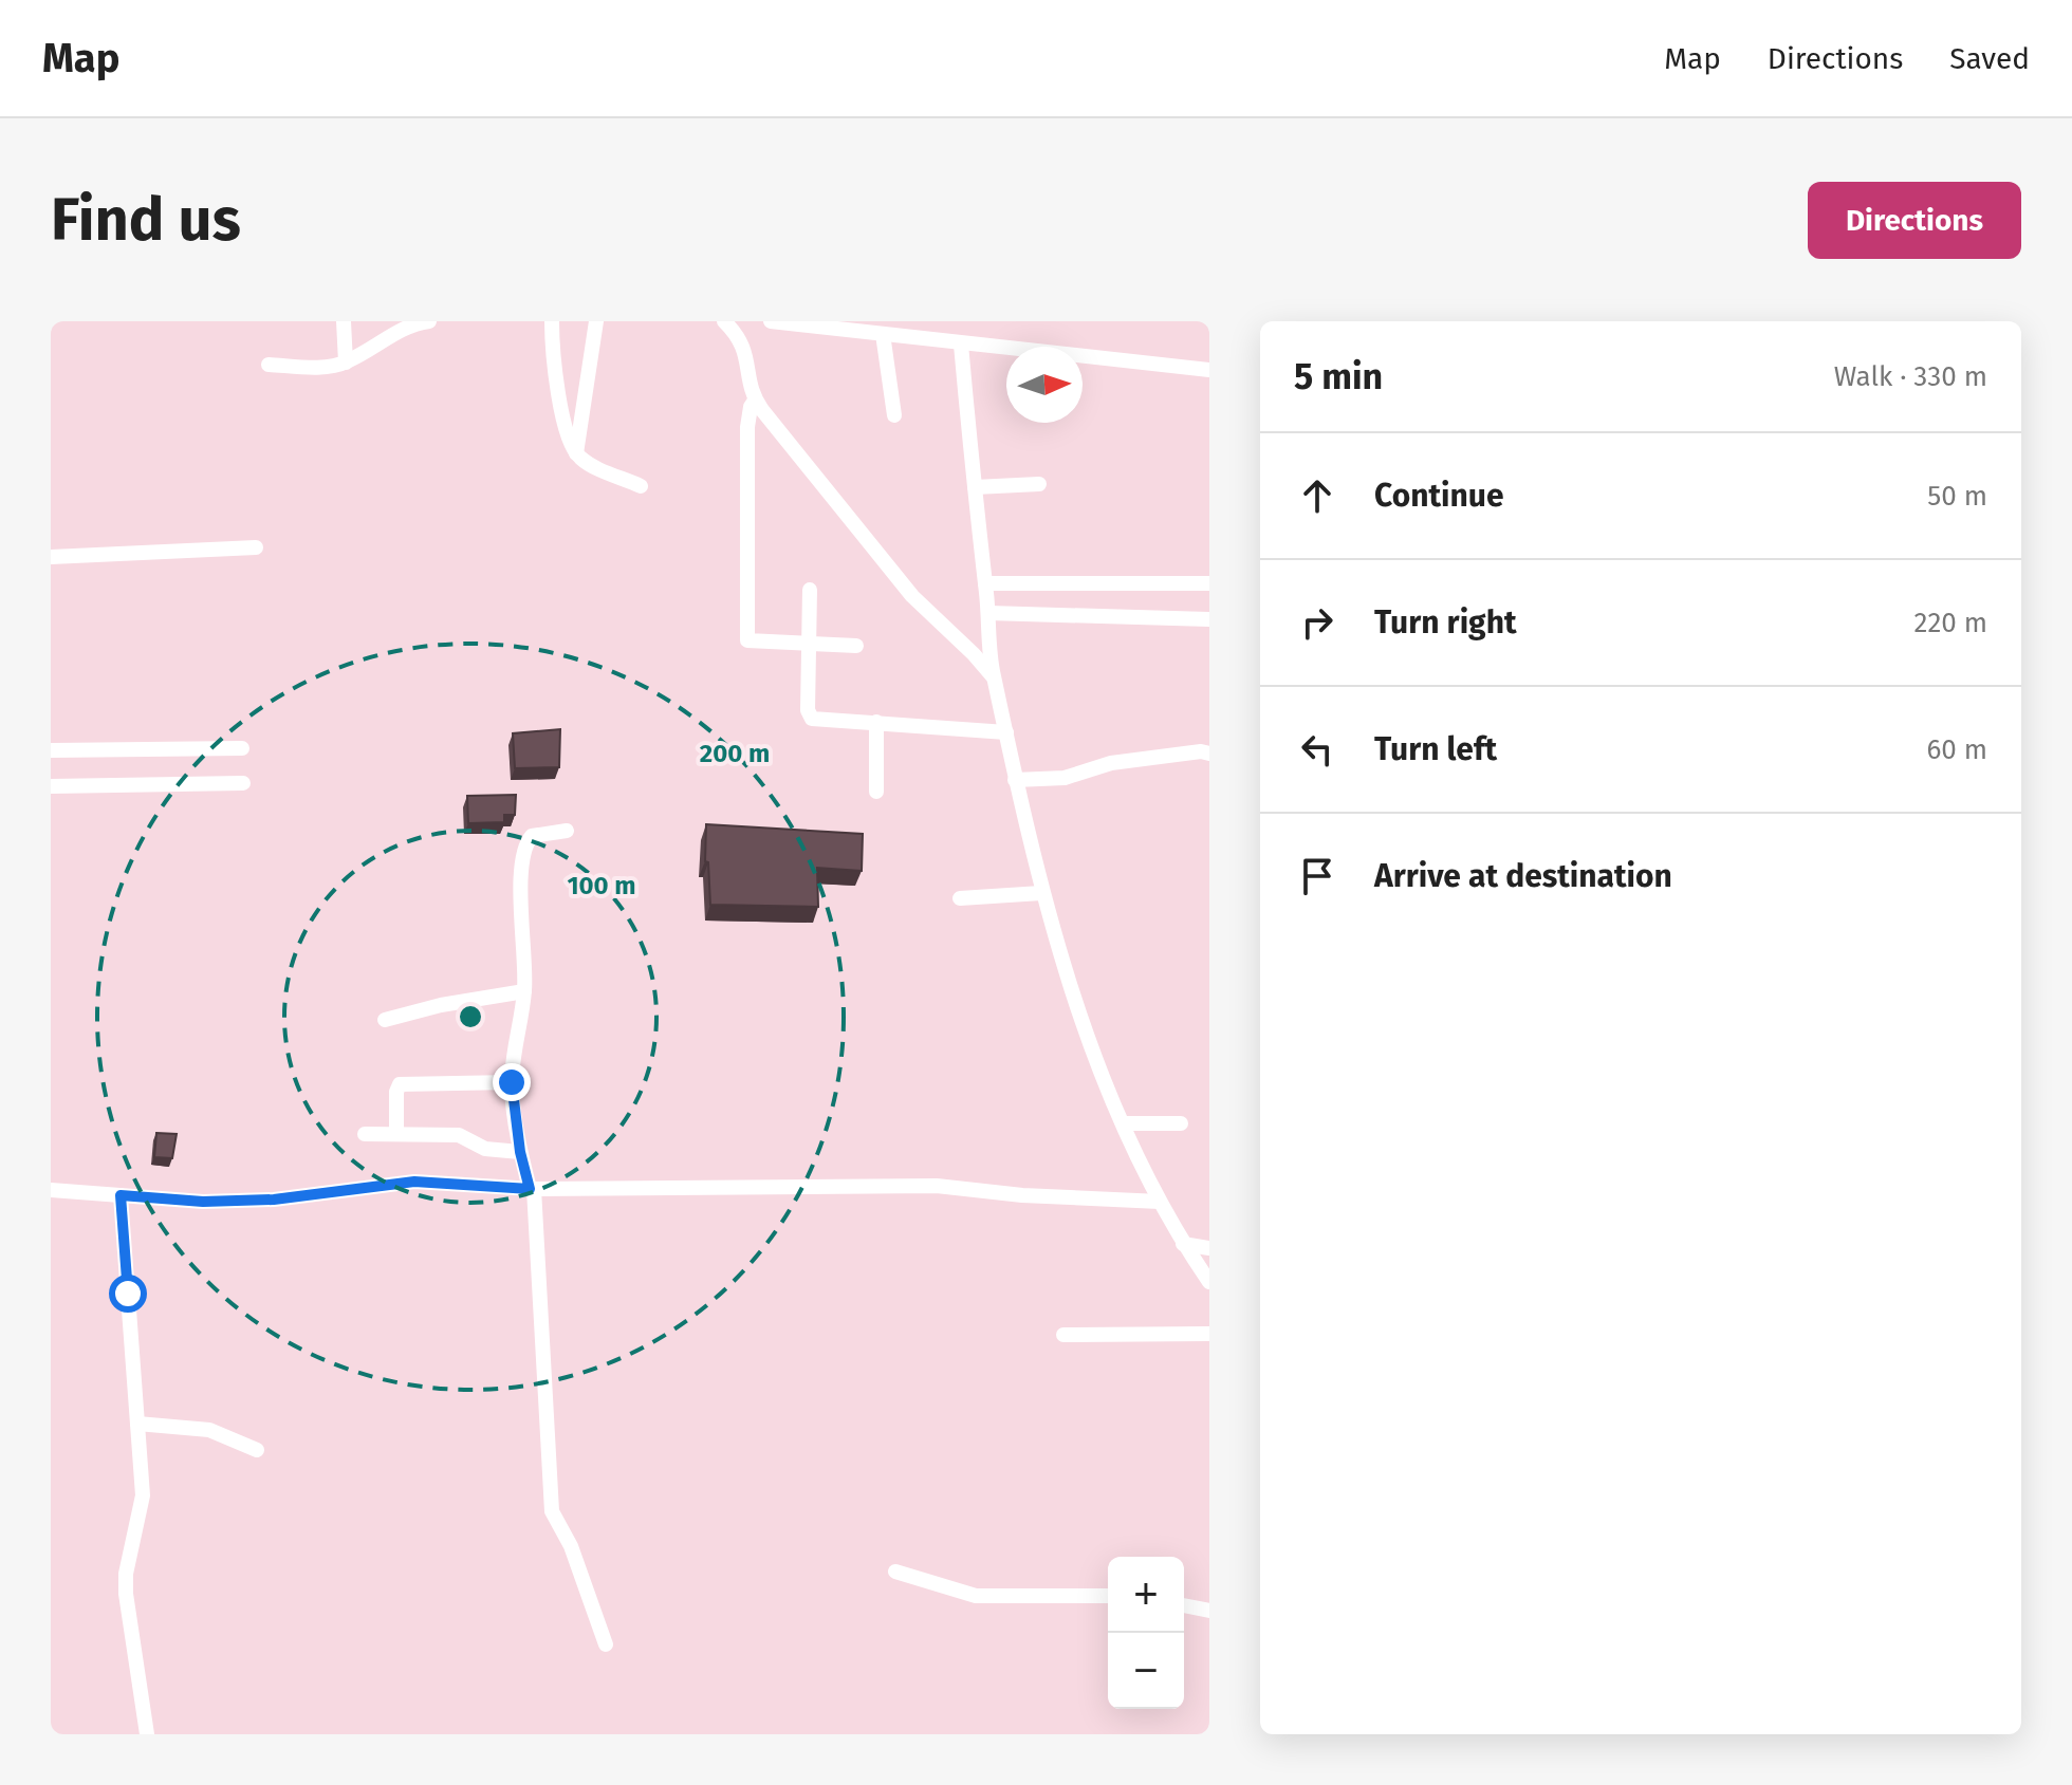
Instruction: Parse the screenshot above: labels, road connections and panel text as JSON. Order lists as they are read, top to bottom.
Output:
{
  "north": "right",
  "page": {
    "header": "Map",
    "nav": ["Map", "Directions", "Saved"],
    "buttons": "Directions",
    "title": "Find us",
    "heading": ["5 min", "Walk · 330 m"],
    "list": [
      ["Continue", "50 m"],
      ["Turn right", "220 m"],
      ["Turn left", "60 m"],
      "Arrive at destination"
    ],
    "map_buttons": ["+", "−"]
  },
  "rings": ["200 m", "100 m"]
}
